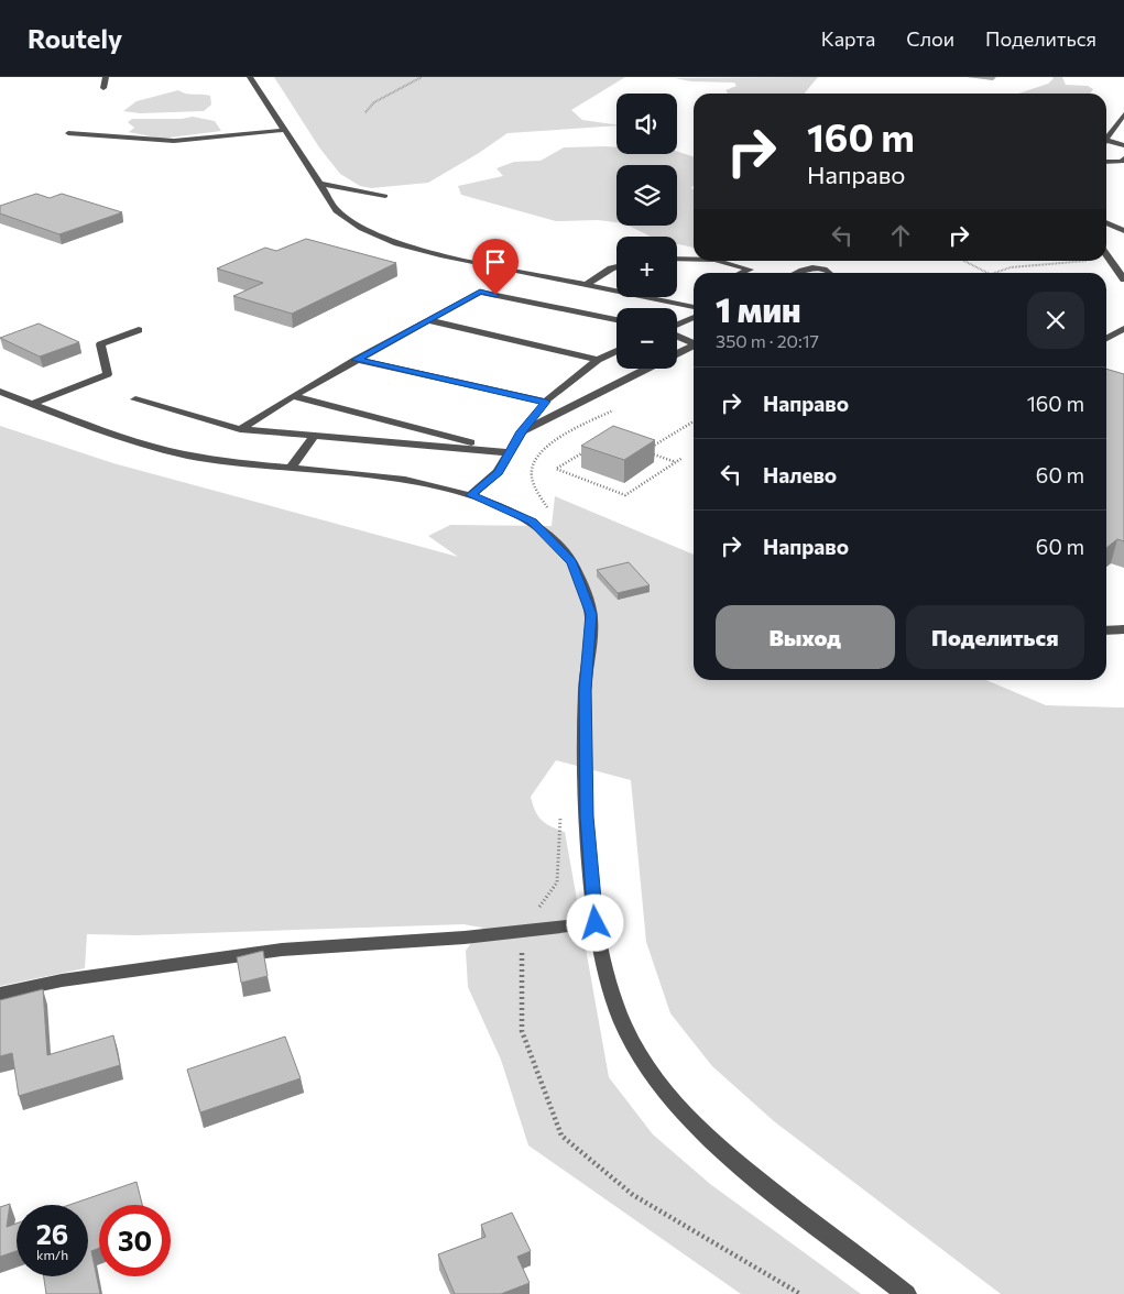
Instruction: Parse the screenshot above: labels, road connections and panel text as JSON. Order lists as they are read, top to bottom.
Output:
{
  "page": {
    "header": "Routely",
    "nav": ["Карта", "Слои", "Поделиться"],
    "map_buttons": ["+", "−"],
    "turn": ["160 m", "Направо"],
    "heading": ["1 мин", "350 m · 20:17"],
    "list": [
      {
        "name": "Направо",
        "value": "160 m"
      },
      {
        "name": "Налево",
        "value": "60 m"
      },
      {
        "name": "Направо",
        "value": "60 m"
      }
    ],
    "buttons": ["Выход", "Поделиться"],
    "speed": "26 km/h",
    "limit": "30"
  }
}
